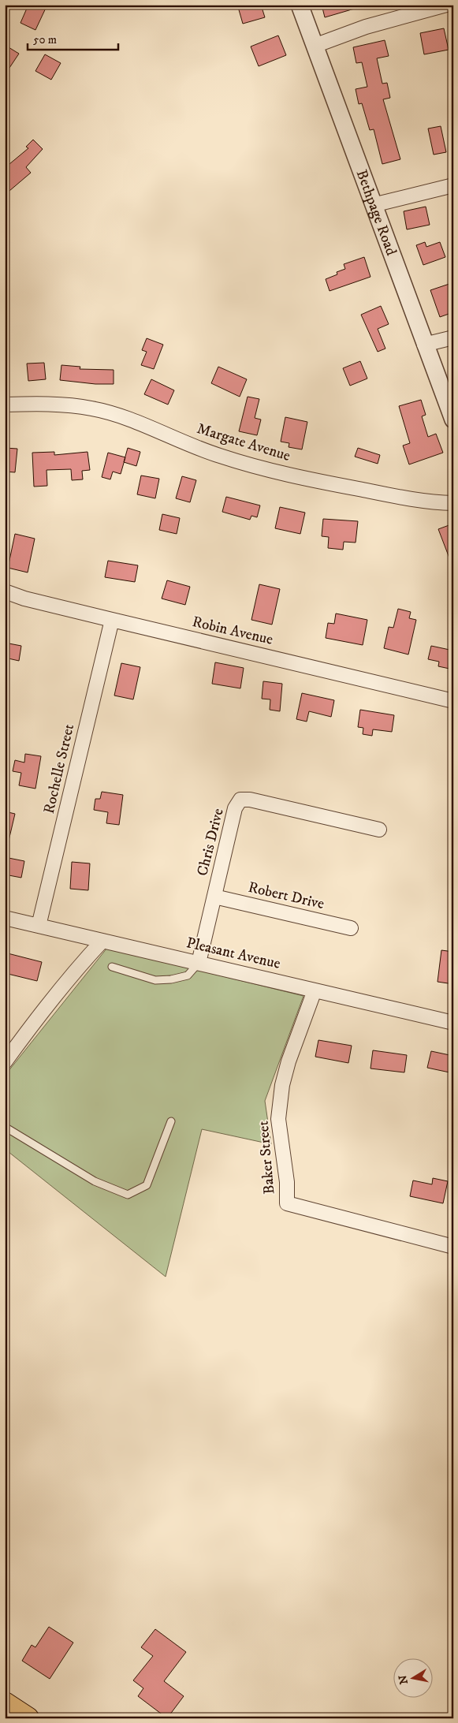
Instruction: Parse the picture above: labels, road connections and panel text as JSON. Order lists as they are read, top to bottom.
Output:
{
  "streets": {
    "street": [
      "Bethpage Road",
      "Margate Avenue",
      "Robin Avenue",
      "Rochelle Street",
      "Chris Drive",
      "Robert Drive",
      "Pleasant Avenue",
      "Baker Street"
    ]
  },
  "crossings": [
    ["Robin Avenue", "Rochelle Street"],
    ["Rochelle Street", "Pleasant Avenue"],
    ["Chris Drive", "Robert Drive"],
    ["Chris Drive", "Pleasant Avenue"],
    ["Pleasant Avenue", "Baker Street"]
  ],
  "scale_bar": "50 m",
  "north": "left"
}
